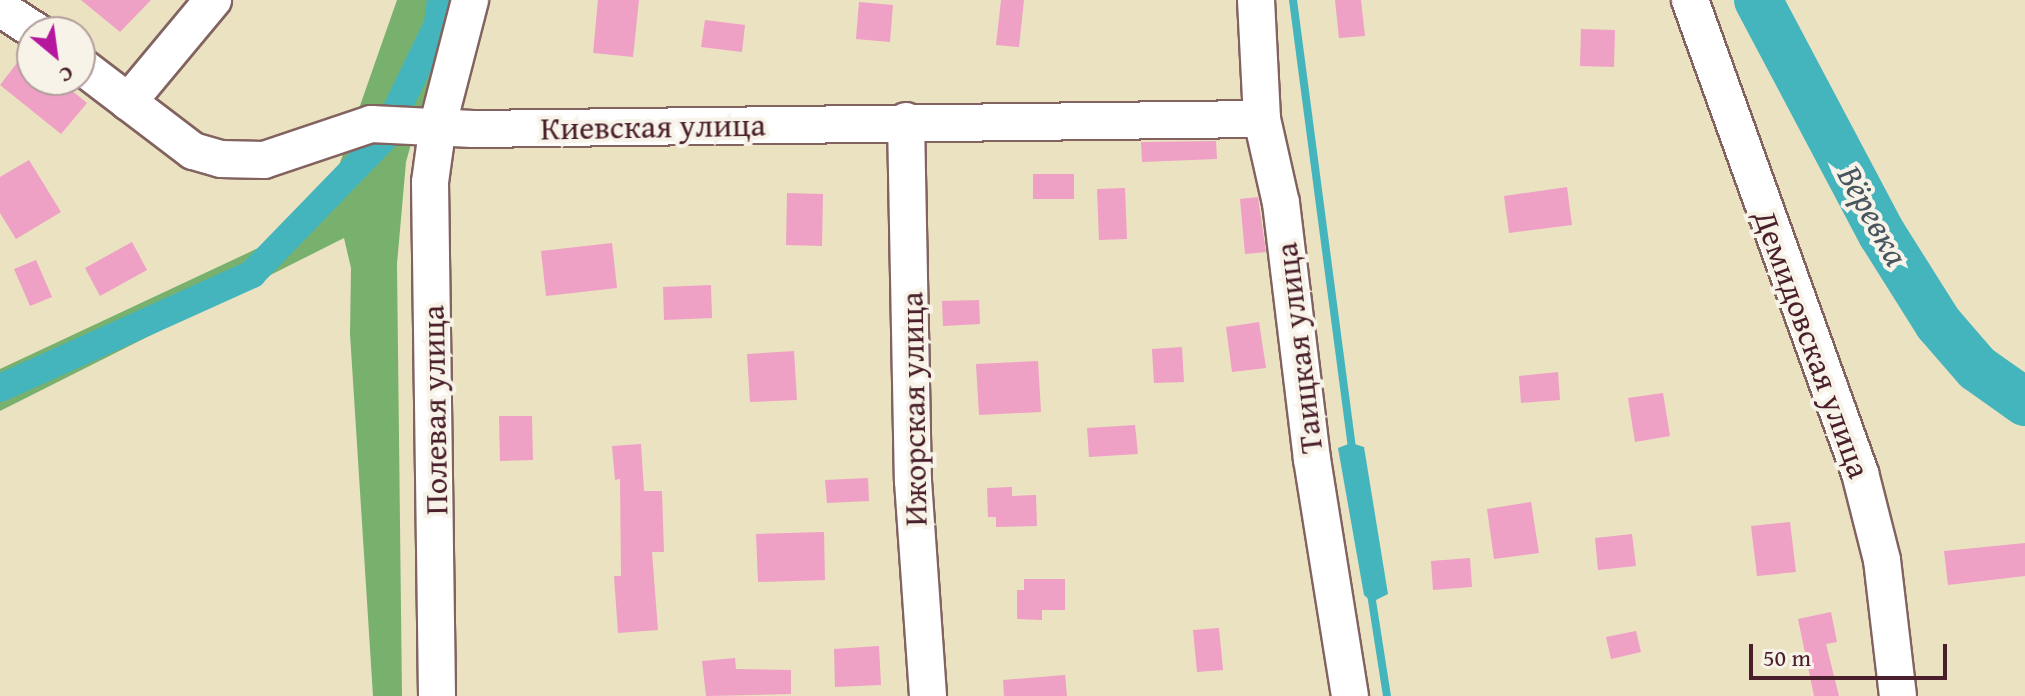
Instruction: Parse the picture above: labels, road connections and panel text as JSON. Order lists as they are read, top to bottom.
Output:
{
  "streets": {
    "street": [
      "Киевская улица",
      "Демидовская улица",
      "Таицкая улица",
      "Ижорская улица",
      "Полевая улица"
    ]
  },
  "crossings": [
    ["Киевская улица", "Таицкая улица"],
    ["Киевская улица", "Ижорская улица"],
    ["Киевская улица", "Полевая улица"]
  ],
  "water": ["Вёревка"],
  "scale_bar": "50 m",
  "north": "bottom right"
}
